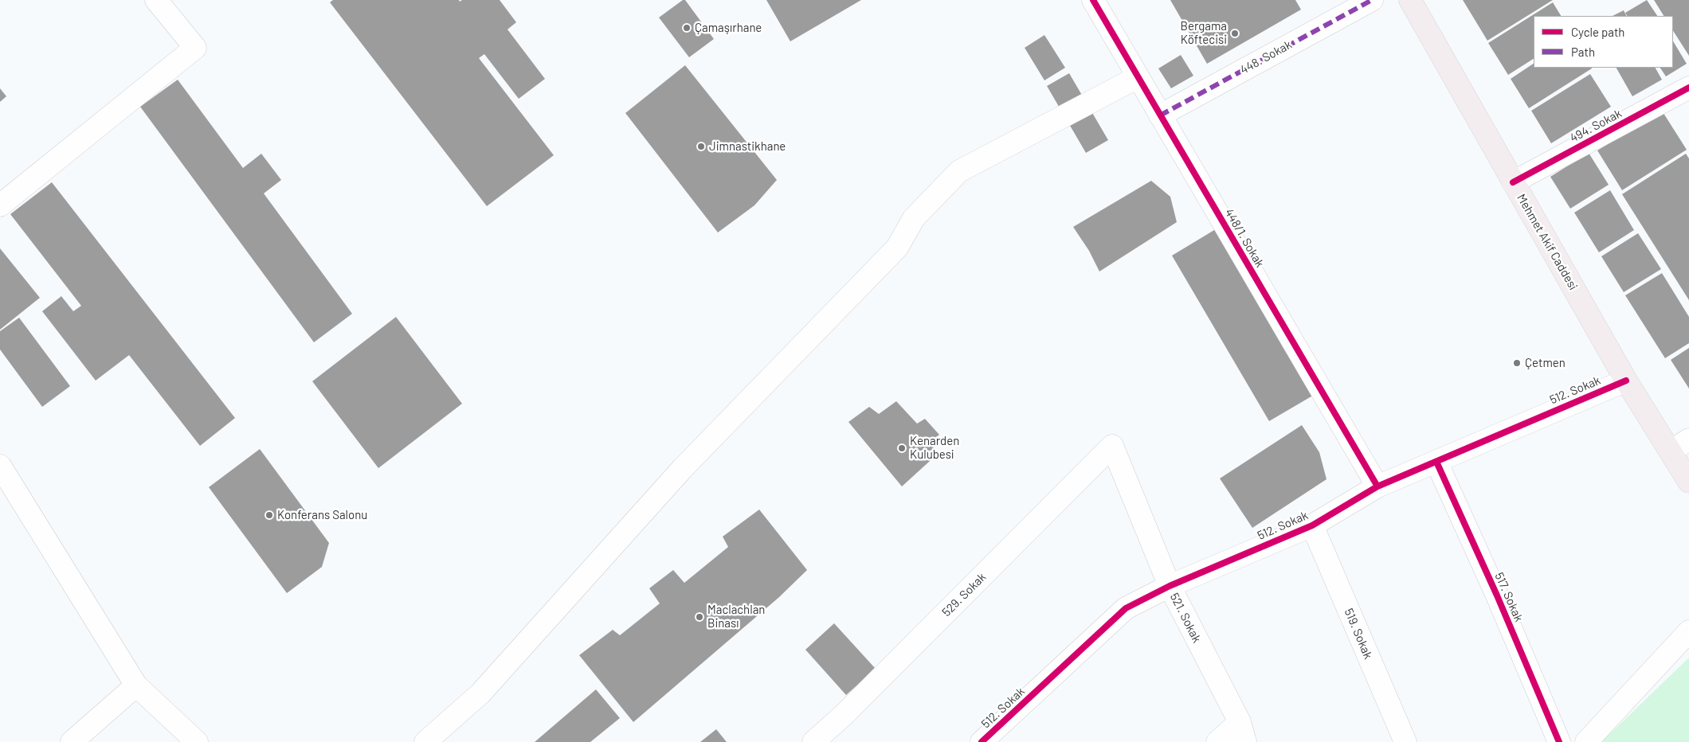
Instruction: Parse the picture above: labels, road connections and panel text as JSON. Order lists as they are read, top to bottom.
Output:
{
  "streets": {
    "main road": ["Mehmet Akif Caddesi"],
    "street": [
      "448. Sokak",
      "494. Sokak",
      "448/1. Sokak",
      "512. Sokak",
      "529. Sokak",
      "517. Sokak",
      "521. Sokak",
      "519. Sokak"
    ]
  },
  "crossings": [
    ["448. Sokak", "448/1. Sokak"],
    ["494. Sokak", "Mehmet Akif Caddesi"],
    ["448/1. Sokak", "512. Sokak"],
    ["Mehmet Akif Caddesi", "512. Sokak"],
    ["512. Sokak", "517. Sokak"],
    ["512. Sokak", "521. Sokak"],
    ["512. Sokak", "519. Sokak"],
    ["529. Sokak", "521. Sokak"]
  ],
  "places": [
    "Çamaşırhane",
    "Bergama Köftecisi",
    "Jimnastikhane",
    "Çetmen",
    "Kenarden Kulubesi",
    "Konferans Salonu",
    "Maclachlan Binası"
  ],
  "legend": ["Cycle path", "Path"]
}
